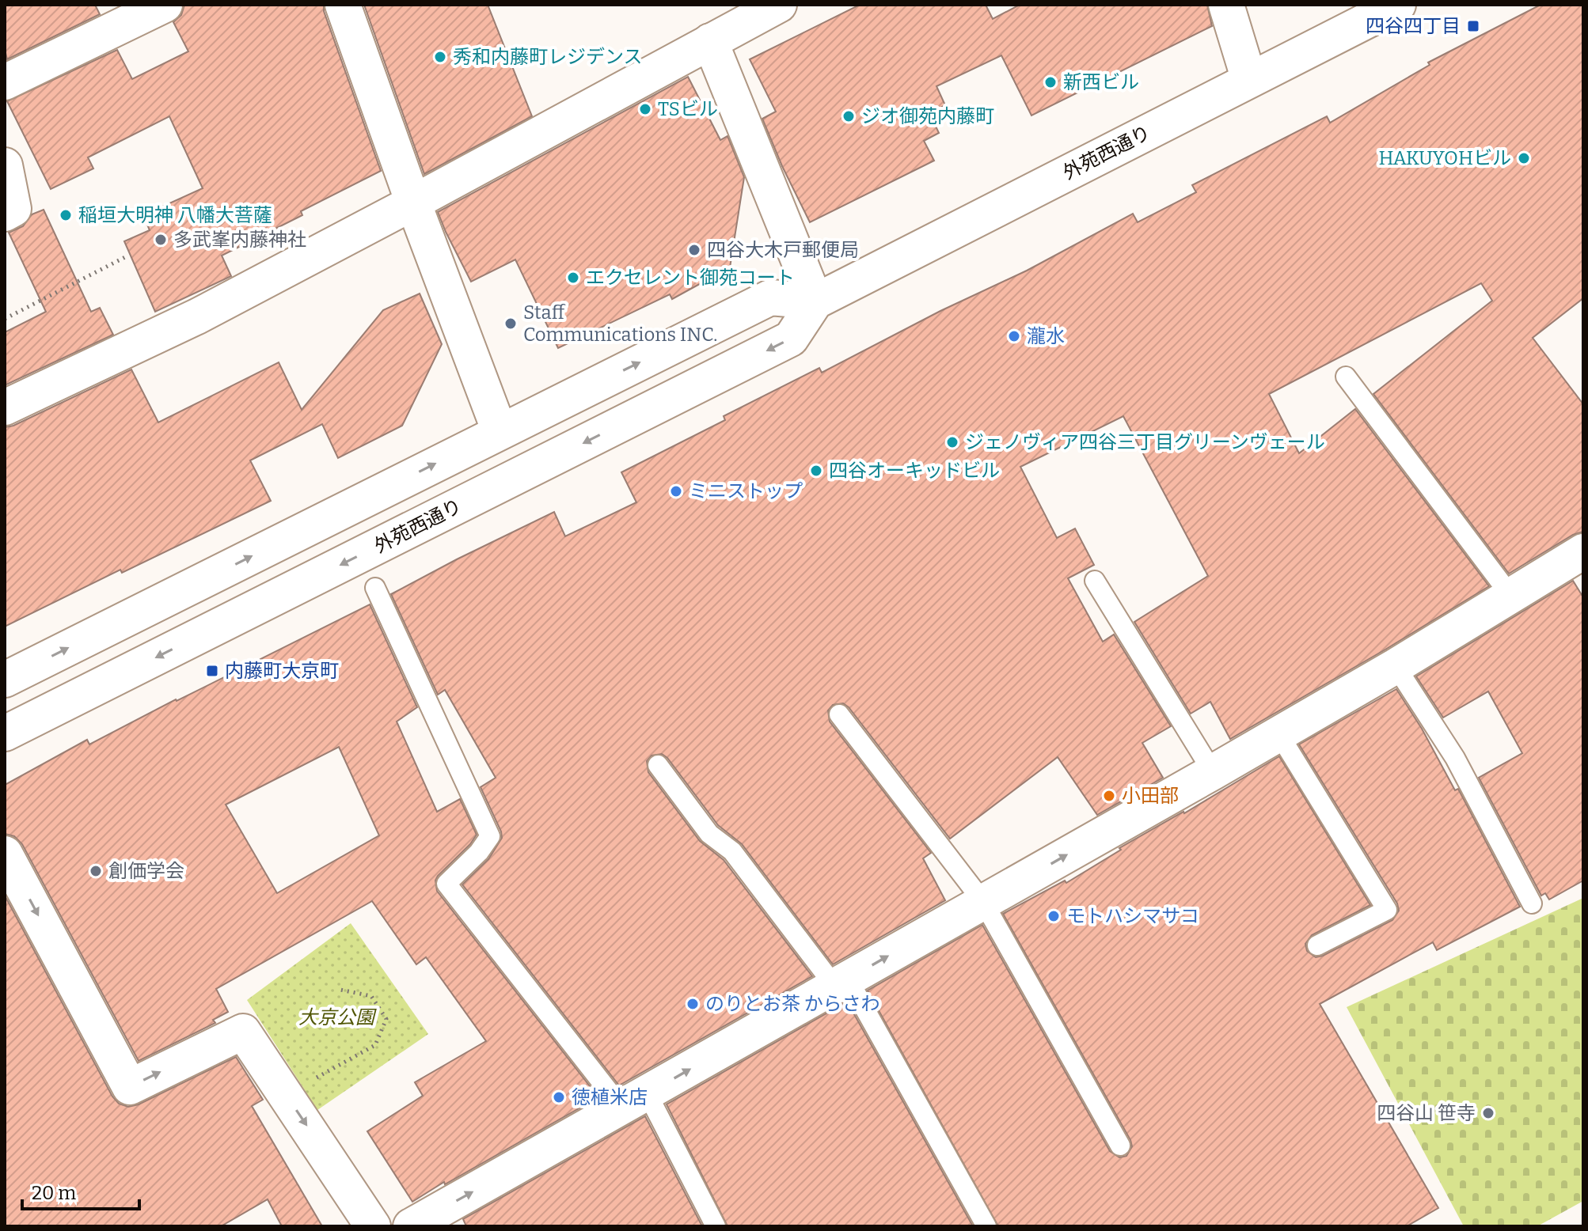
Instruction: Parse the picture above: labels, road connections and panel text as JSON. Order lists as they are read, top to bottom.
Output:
{
  "streets": {
    "street": ["外苑西通り"]
  },
  "parks": ["大京公園"],
  "places": {
    "transit": ["四谷四丁目", "内藤町大京町"],
    "other": [
      "秀和内藤町レジデンス",
      "新西ビル",
      "TSビル",
      "ジオ御苑内藤町",
      "HAKUYOHビル",
      "稲垣大明神 八幡大菩薩",
      "多武峯内藤神社",
      "四谷大木戸郵便局",
      "エクセレント御苑コート",
      "Staff Communications INC.",
      "瀧水",
      "ジェノヴィア四谷三丁目グリーンヴェール",
      "四谷オーキッドビル",
      "ミニストップ",
      "小田部",
      "創価学会",
      "モトハシマサコ",
      "のりとお茶 からさわ",
      "徳植米店",
      "四谷山 笹寺"
    ]
  },
  "scale_bar": "20 m"
}
